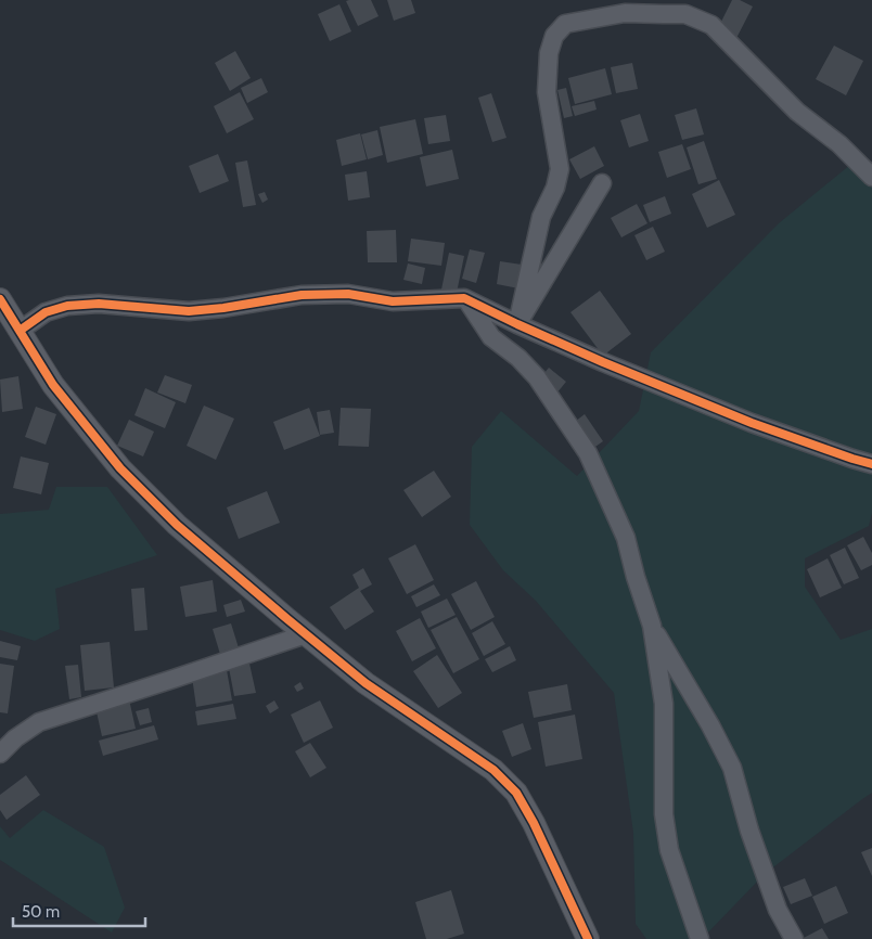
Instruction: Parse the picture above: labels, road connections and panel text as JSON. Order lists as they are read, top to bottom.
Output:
{
  "scale_bar": "50 m"
}
